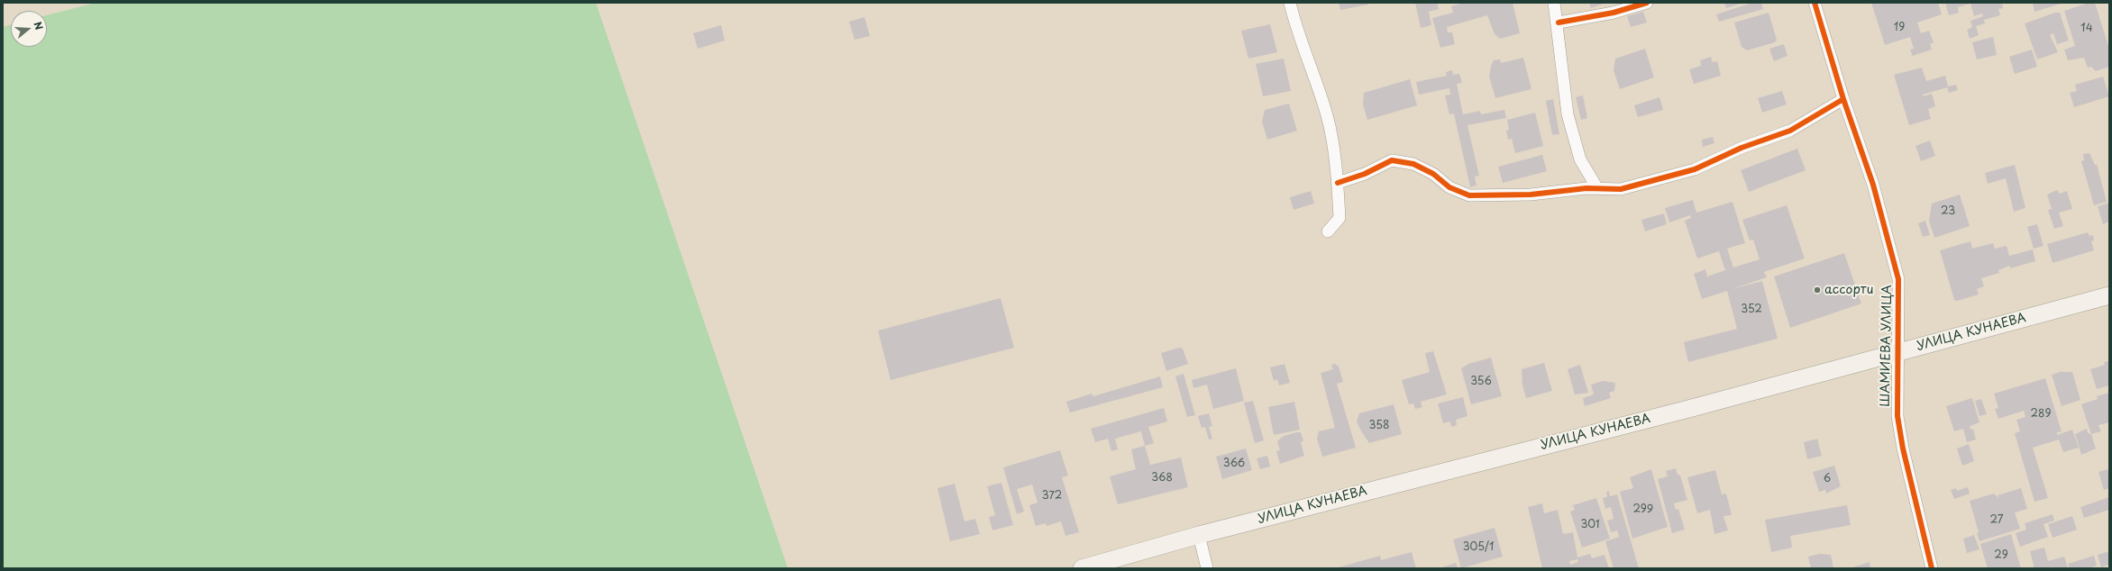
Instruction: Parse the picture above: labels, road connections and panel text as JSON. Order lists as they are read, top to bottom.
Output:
{
  "streets": {
    "main road": ["УЛИЦА КУНАЕВА"],
    "street": ["ШАМИЕВА УЛИЦА"]
  },
  "crossings": [
    ["УЛИЦА КУНАЕВА", "ШАМИЕВА УЛИЦА"]
  ],
  "places": ["ассорти"],
  "house_numbers": [
    "19",
    "14",
    "23",
    "352",
    "356",
    "289",
    "358",
    "366",
    "368",
    "6",
    "372",
    "299",
    "27",
    "301",
    "305/1",
    "29"
  ],
  "north": "right"
}
